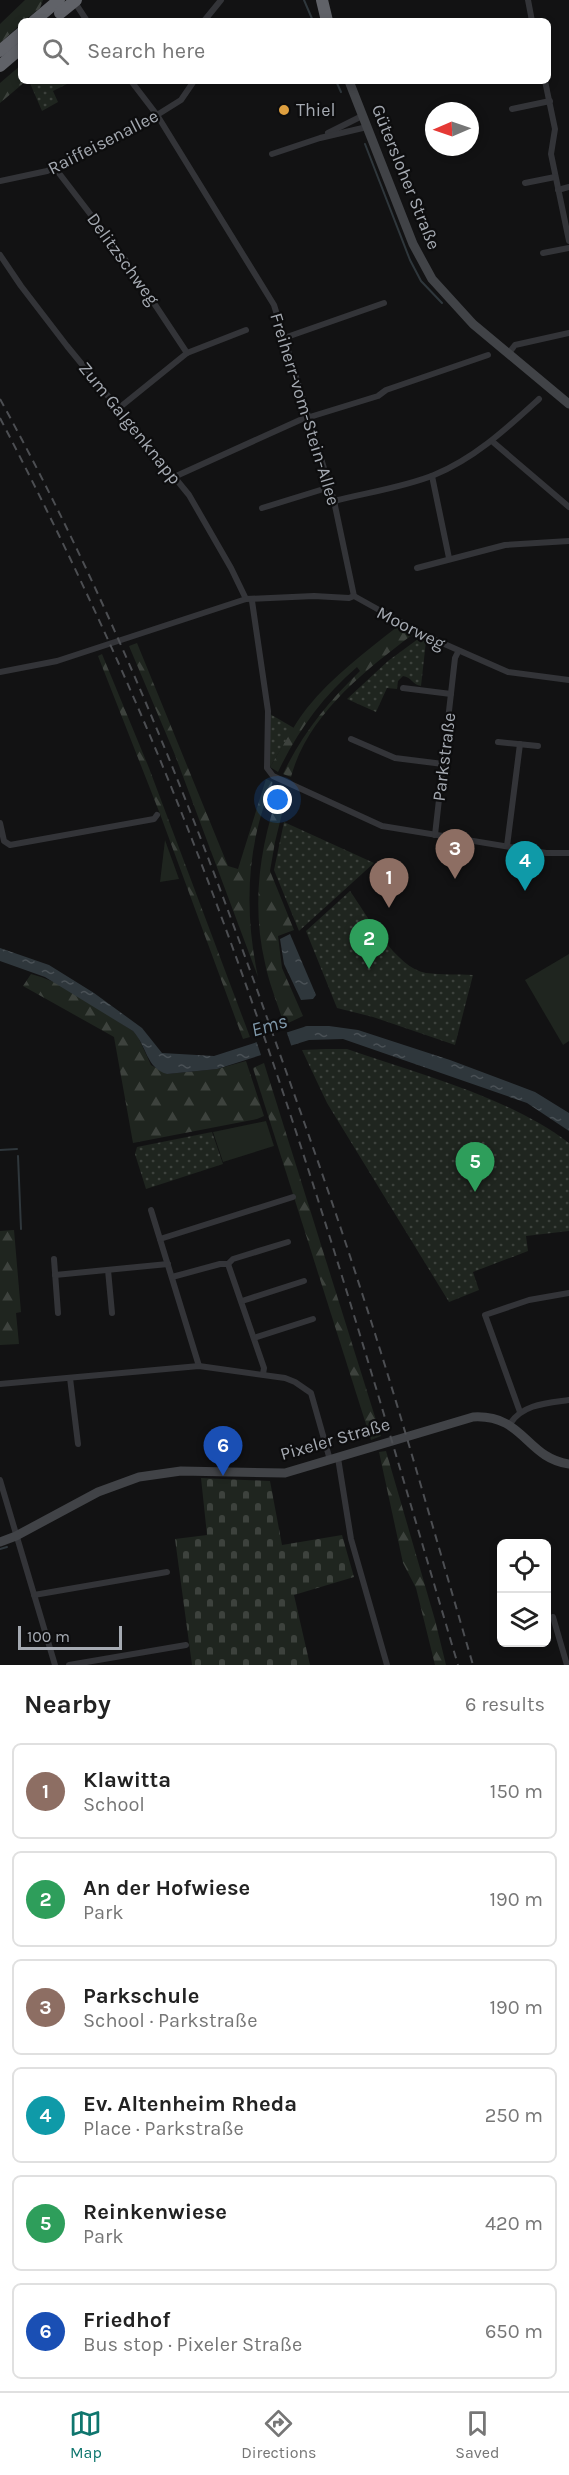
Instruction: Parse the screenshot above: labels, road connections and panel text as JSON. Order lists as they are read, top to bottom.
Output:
{
  "streets": {
    "main road": ["Gütersloher Straße", "Pixeler Straße"],
    "street": [
      "Raiffeisenallee",
      "Delitzschweg",
      "Freiherr-vom-Stein-Allee",
      "Zum Galgenknapp",
      "Moorweg",
      "Parkstraße"
    ]
  },
  "crossings": [
    ["Raiffeisenallee", "Delitzschweg"],
    ["Raiffeisenallee", "Freiherr-vom-Stein-Allee"],
    ["Freiherr-vom-Stein-Allee", "Moorweg"],
    ["Zum Galgenknapp", "Moorweg"],
    ["Moorweg", "Parkstraße"]
  ],
  "water": ["Ems"],
  "places": ["Thiel"],
  "scale_bar": "100 m",
  "north": "left",
  "page": {
    "search": "Search here",
    "pins": [
      "3",
      "4",
      "1",
      "2",
      "5",
      "6"
    ],
    "scale": "100 m",
    "heading": ["Nearby", "6 results"],
    "list": [
      {
        "mark": "1",
        "name": "Klawitta",
        "note": "School",
        "value": "150 m"
      },
      {
        "mark": "2",
        "name": "An der Hofwiese",
        "note": "Park",
        "value": "190 m"
      },
      {
        "mark": "3",
        "name": "Parkschule",
        "note": "School · Parkstraße",
        "value": "190 m"
      },
      {
        "mark": "4",
        "name": "Ev. Altenheim Rheda",
        "note": "Place · Parkstraße",
        "value": "250 m"
      },
      {
        "mark": "5",
        "name": "Reinkenwiese",
        "note": "Park",
        "value": "420 m"
      },
      {
        "mark": "6",
        "name": "Friedhof",
        "note": "Bus stop · Pixeler Straße",
        "value": "650 m"
      }
    ],
    "nav": ["Map", "Directions", "Saved"]
  }
}
